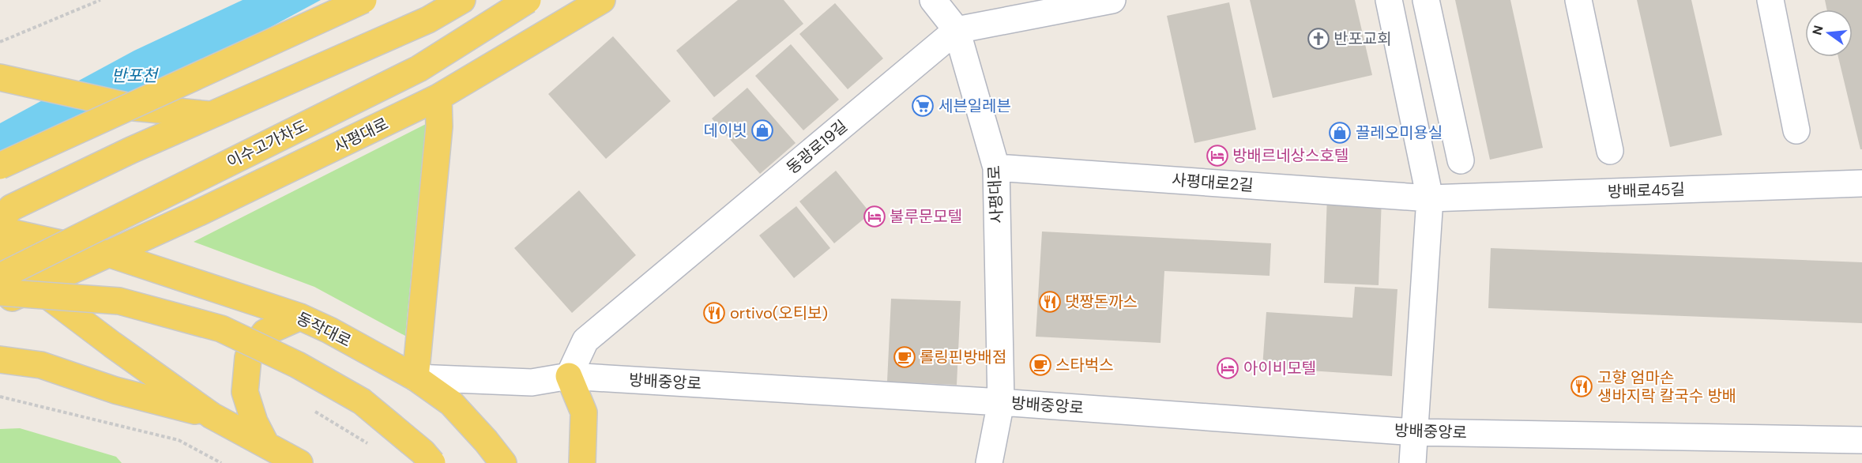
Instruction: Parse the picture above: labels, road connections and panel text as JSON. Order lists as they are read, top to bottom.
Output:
{
  "streets": {
    "main road": ["사평대로", "이수고가차도", "동작대로"],
    "street": [
      "동광로19길",
      "사평대로2길",
      "방배로45길",
      "방배중앙로"
    ]
  },
  "crossings": [
    ["사평대로", "동광로19길"],
    ["사평대로", "사평대로2길"],
    ["사평대로", "동작대로"],
    ["사평대로", "방배중앙로"],
    ["동광로19길", "방배중앙로"],
    ["사평대로2길", "방배로45길"],
    ["동작대로", "방배중앙로"]
  ],
  "water": ["반포천"],
  "places": {
    "church": ["반포교회"],
    "supermarket": ["세븐일레븐"],
    "shop": ["데이빗", "끌레오미용실"],
    "hotel": ["방배르네상스호텔", "불루문모텔", "아이비모텔"],
    "restaurant": ["댓짱돈까스", "ortivo(오티보)", "고향 엄마손 생바지락 칼국수 방배"],
    "cafe": ["롤링핀방배점", "스타벅스"]
  },
  "north": "left"
}
